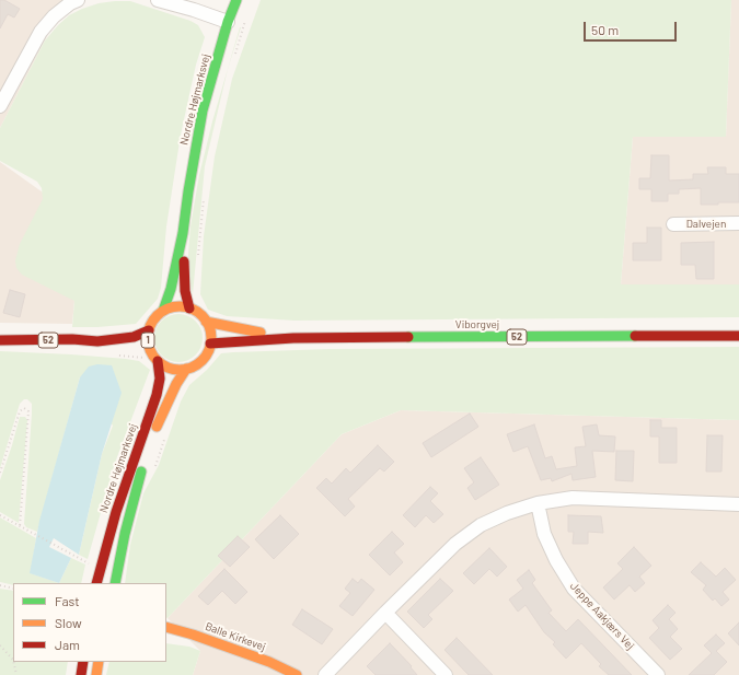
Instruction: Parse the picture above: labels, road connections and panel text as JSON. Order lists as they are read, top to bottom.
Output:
{
  "streets": {
    "main road": [
      "Nordre Højmarksvej",
      "Viborgvej",
      "52",
      "1",
      "Balle Kirkevej"
    ],
    "street": ["Dalvejen", "Jeppe Aakjærs Vej"]
  },
  "crossings": [
    ["Nordre Højmarksvej", "Viborgvej"],
    ["Nordre Højmarksvej", "1"],
    ["Viborgvej", "1"],
    ["52", "1"]
  ],
  "legend": ["Fast", "Slow", "Jam"],
  "scale_bar": "50 m"
}
